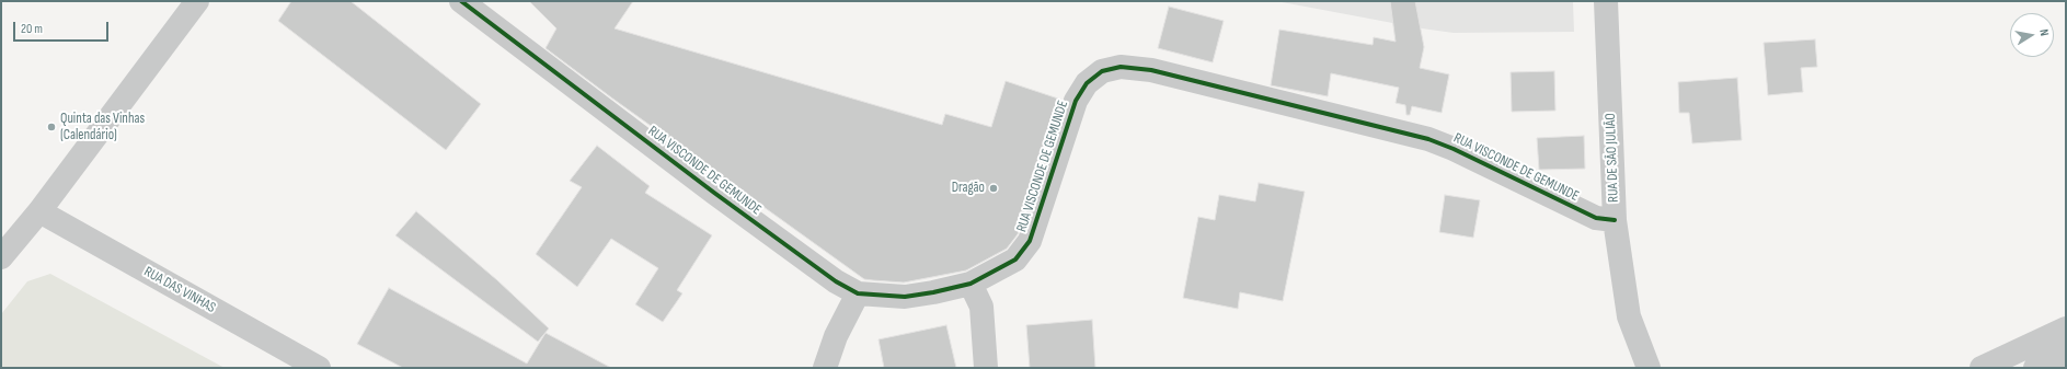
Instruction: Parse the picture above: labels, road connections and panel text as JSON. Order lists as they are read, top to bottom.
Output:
{
  "streets": {
    "street": ["RUA DE SÃO JULIÃO", "RUA VISCONDE DE GEMUNDE", "RUA DAS VINHAS"]
  },
  "crossings": [
    ["RUA DE SÃO JULIÃO", "RUA VISCONDE DE GEMUNDE"]
  ],
  "places": ["Quinta das Vinhas (Calendário)", "Dragão"],
  "scale_bar": "20 m",
  "north": "right"
}
